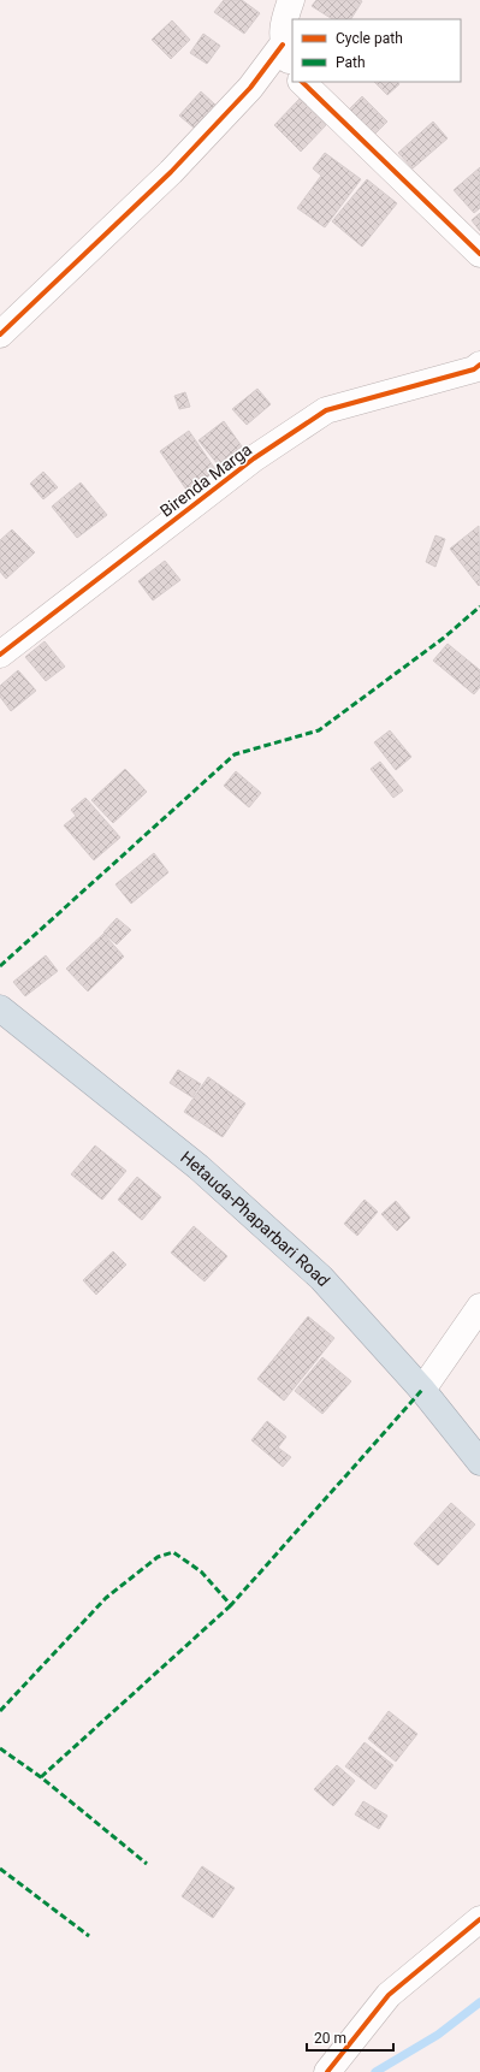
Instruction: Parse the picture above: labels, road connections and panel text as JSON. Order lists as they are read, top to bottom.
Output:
{
  "streets": {
    "highway": ["Hetauda-Phaparbari Road"],
    "street": ["Birenda Marga"]
  },
  "legend": ["Cycle path", "Path"],
  "scale_bar": "20 m"
}
